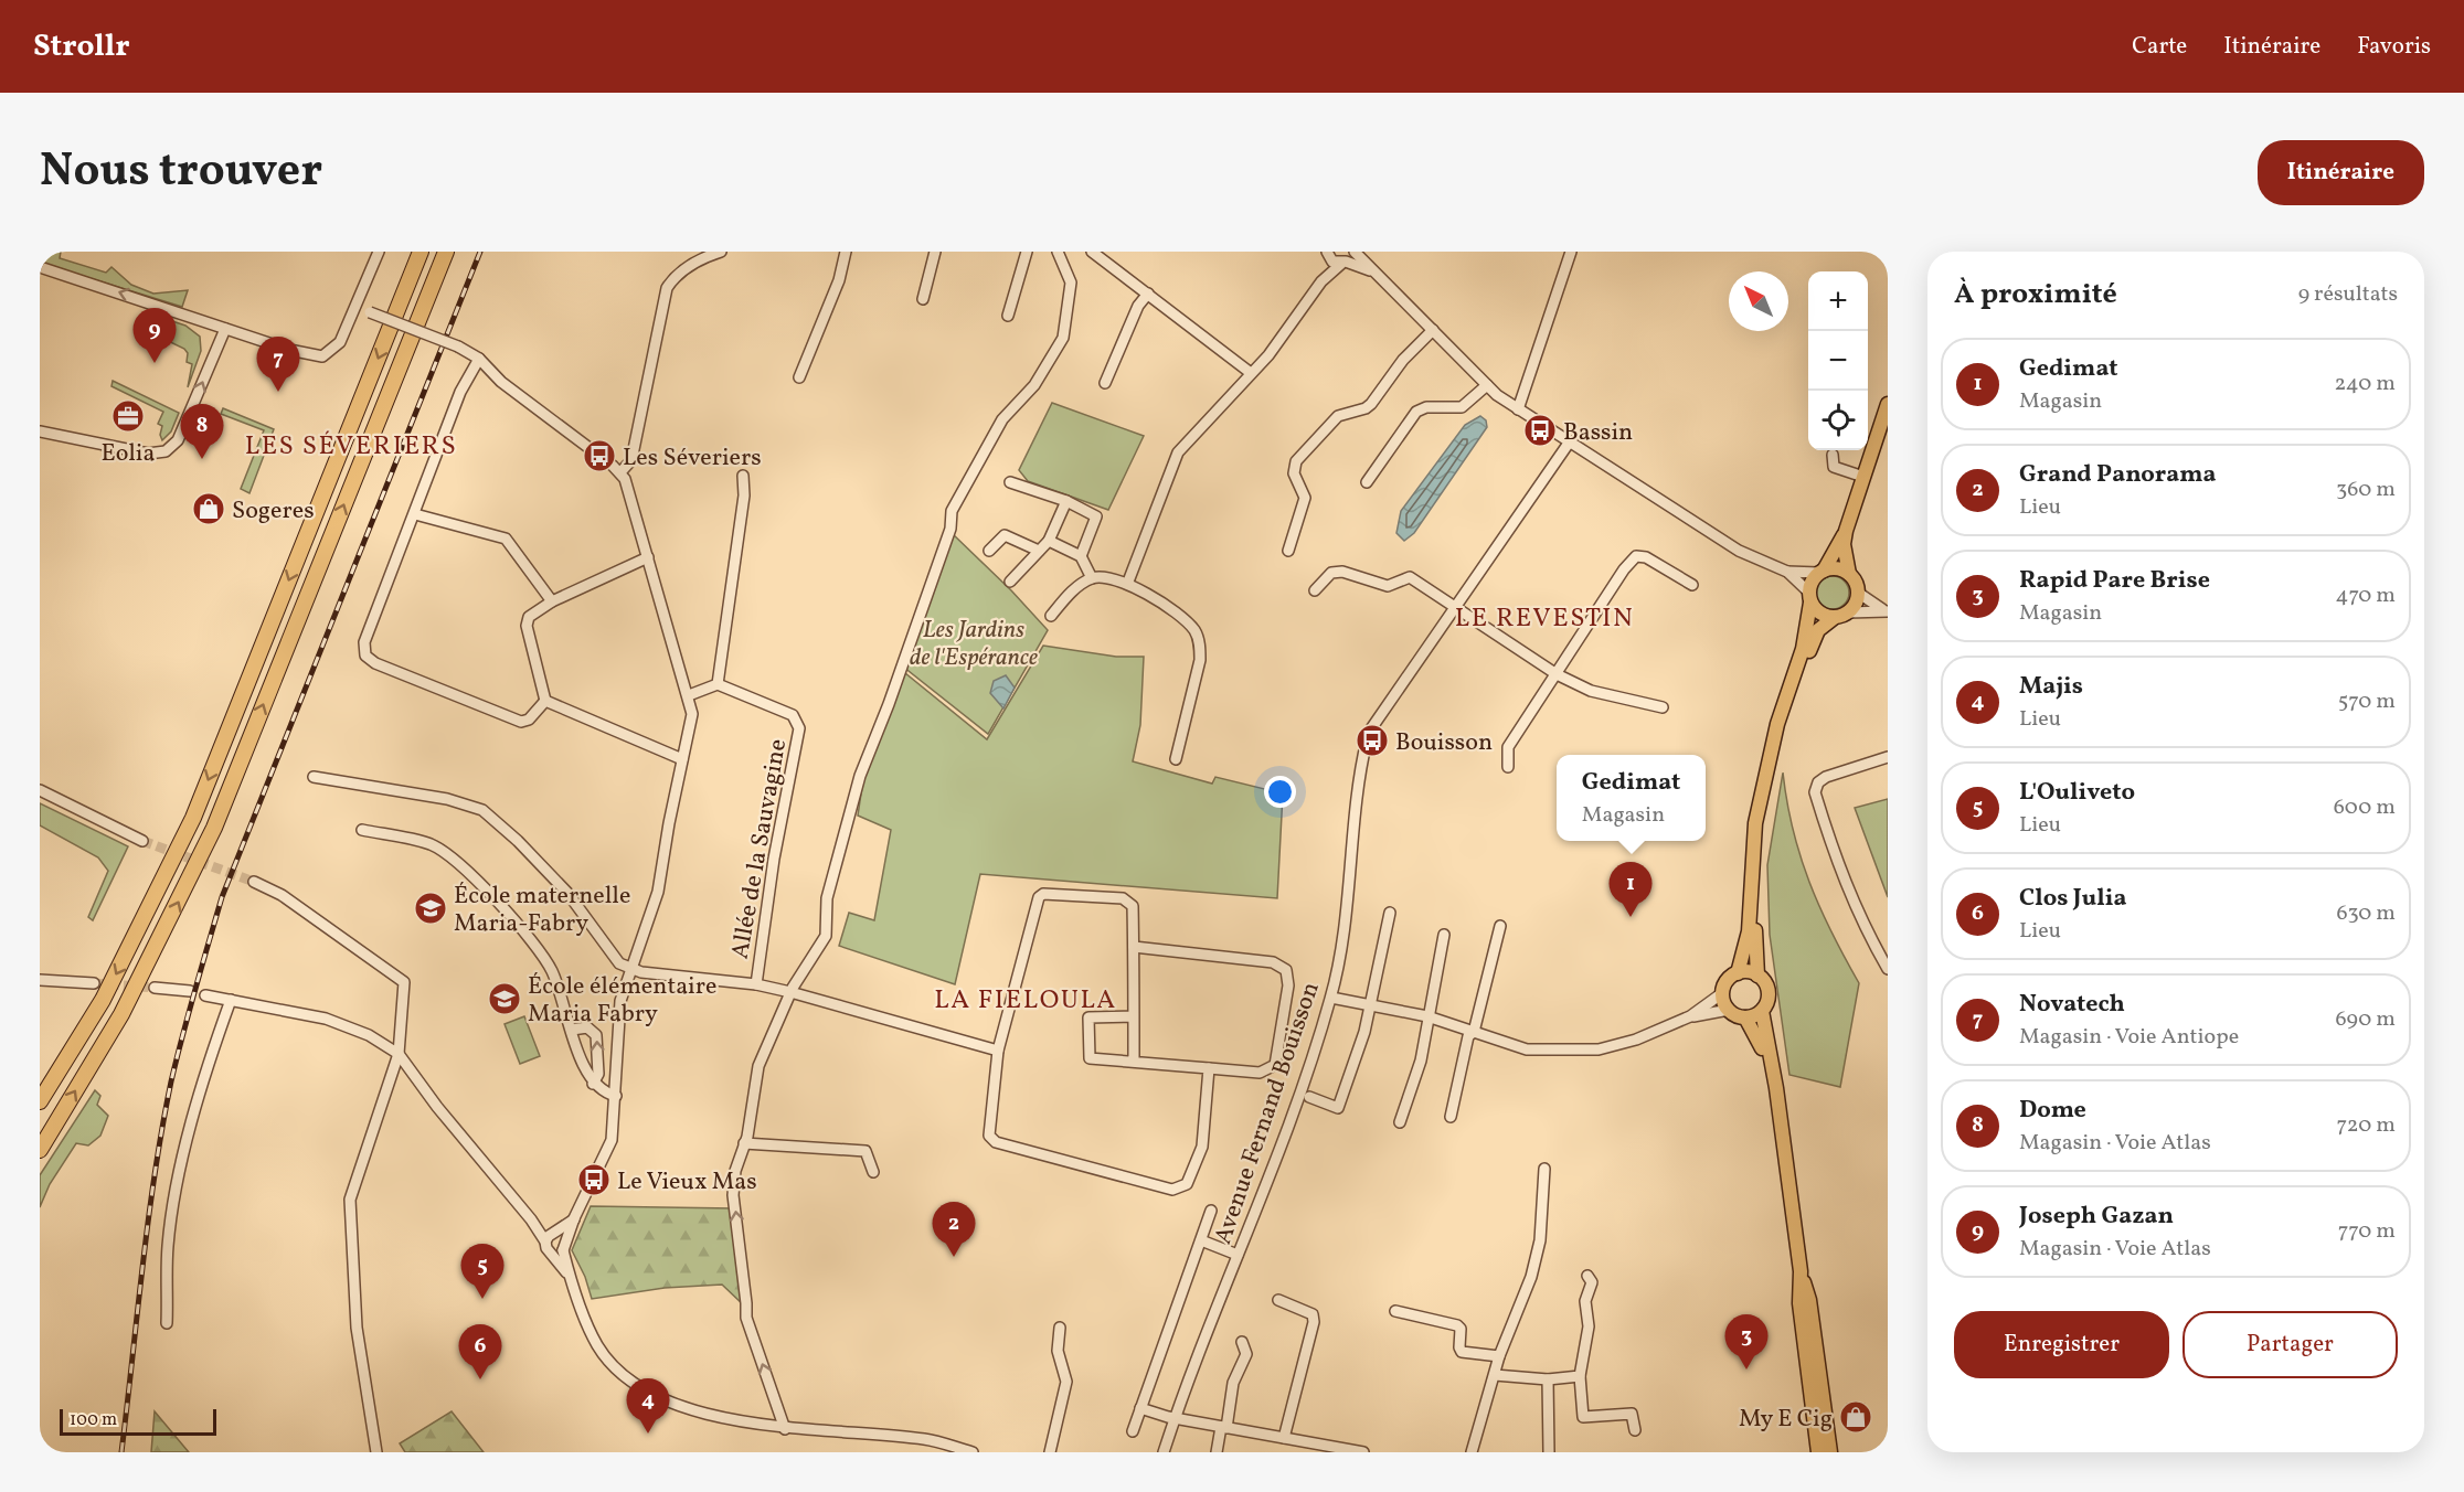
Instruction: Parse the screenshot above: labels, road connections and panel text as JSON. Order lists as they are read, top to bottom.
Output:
{
  "streets": {
    "street": ["Allée de la Sauvagine", "Avenue Fernand Bouisson"]
  },
  "districts": ["LES SÉVERIERS", "LE REVESTIN", "LA FIELOULA"],
  "parks": ["Les Jardins de l'Espérance"],
  "places": {
    "office": ["Eolia"],
    "bus stop": [
      "Bassin",
      "Les Séveriers",
      "Bouisson",
      "Le Vieux Mas"
    ],
    "shop": ["Sogeres", "My E Cig"],
    "school or university": ["École maternelle Maria-Fabry", "École élémentaire Maria Fabry"]
  },
  "scale_bar": "100 m",
  "north": "top left",
  "page": {
    "header": "Strollr",
    "nav": ["Carte", "Itinéraire", "Favoris"],
    "title": "Nous trouver",
    "buttons": [
      "Itinéraire",
      ["Enregistrer", "Partager"]
    ],
    "heading": ["À proximité", "9 résultats"],
    "map_buttons": ["+", "−"],
    "pins": [
      "9",
      "7",
      "8",
      "1",
      "2",
      "5",
      "3",
      "6",
      "4"
    ],
    "list": [
      {
        "mark": "1",
        "name": "Gedimat",
        "note": "Magasin",
        "value": "240 m"
      },
      {
        "mark": "2",
        "name": "Grand Panorama",
        "note": "Lieu",
        "value": "360 m"
      },
      {
        "mark": "3",
        "name": "Rapid Pare Brise",
        "note": "Magasin",
        "value": "470 m"
      },
      {
        "mark": "4",
        "name": "Majis",
        "note": "Lieu",
        "value": "570 m"
      },
      {
        "mark": "5",
        "name": "L'Ouliveto",
        "note": "Lieu",
        "value": "600 m"
      },
      {
        "mark": "6",
        "name": "Clos Julia",
        "note": "Lieu",
        "value": "630 m"
      },
      {
        "mark": "7",
        "name": "Novatech",
        "note": "Magasin · Voie Antiope",
        "value": "690 m"
      },
      {
        "mark": "8",
        "name": "Dome",
        "note": "Magasin · Voie Atlas",
        "value": "720 m"
      },
      {
        "mark": "9",
        "name": "Joseph Gazan",
        "note": "Magasin · Voie Atlas",
        "value": "770 m"
      }
    ],
    "popup": ["Gedimat", "Magasin"],
    "scale": "100 m"
  }
}
